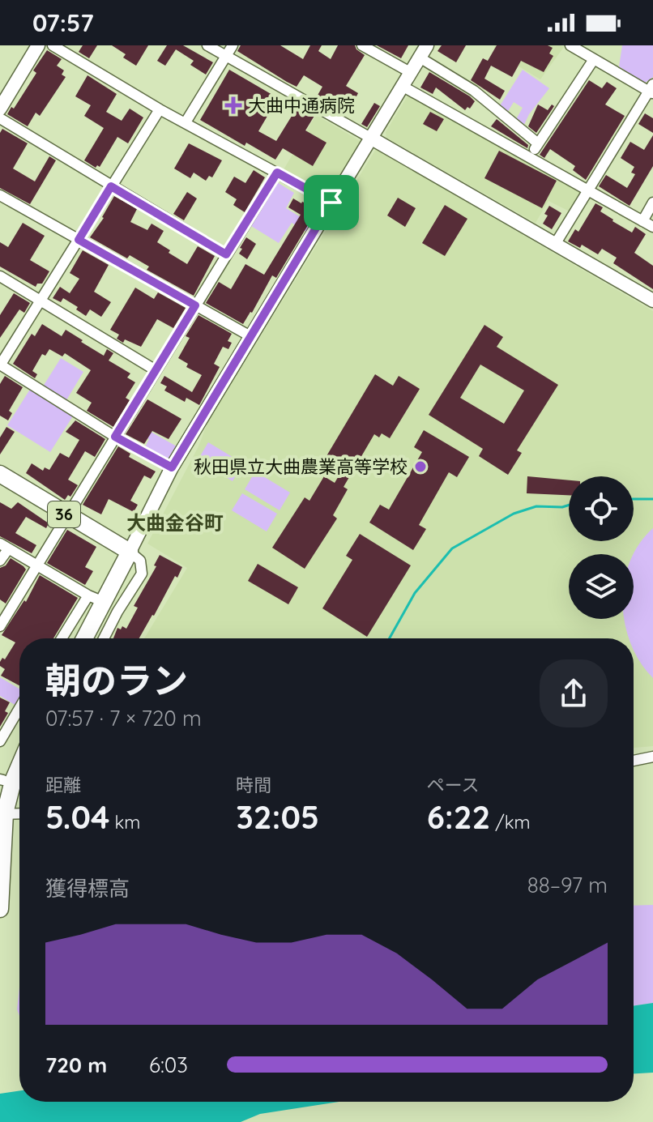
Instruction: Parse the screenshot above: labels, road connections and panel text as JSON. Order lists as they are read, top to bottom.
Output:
{
  "streets": {
    "main road": ["36"]
  },
  "districts": ["大曲金谷町"],
  "places": {
    "health": ["大曲中通病院"],
    "other": ["秋田県立大曲農業高等学校"]
  },
  "page": {
    "status": "07:57",
    "heading": ["朝のラン", "07:57 · 7 × 720 m"],
    "stats": [
      ["距離", "5.04 km"],
      ["時間", "32:05"],
      ["ペース", "6:22 /km"]
    ],
    "chart": ["獲得標高", "88–97 m"],
    "list": [
      {
        "name": "720 m",
        "note": "6:03"
      }
    ]
  }
}
